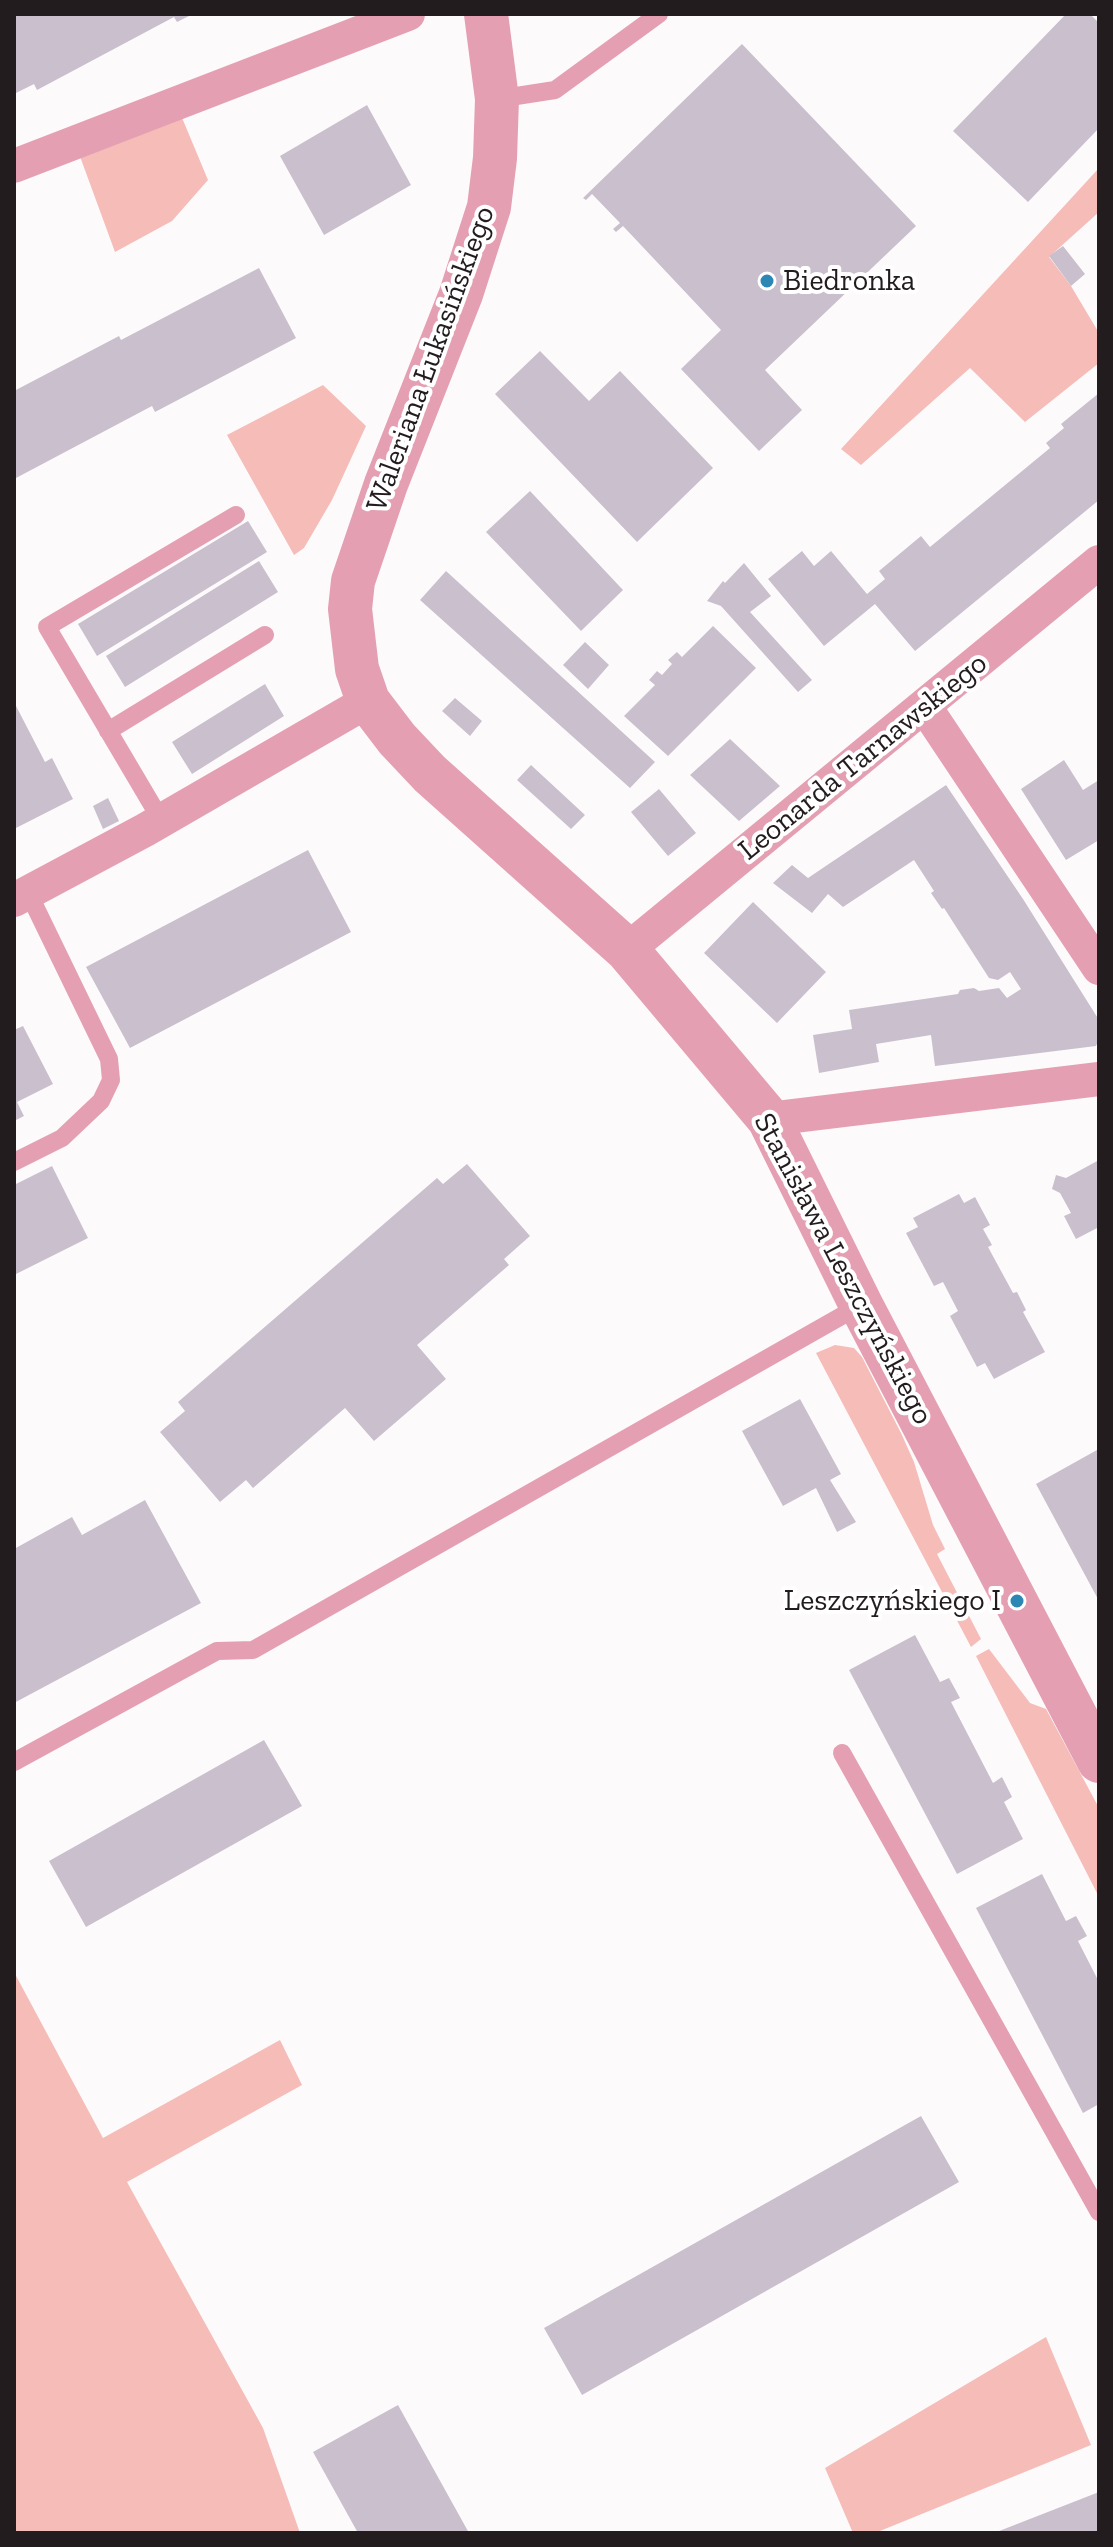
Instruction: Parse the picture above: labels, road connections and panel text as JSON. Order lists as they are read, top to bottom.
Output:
{
  "streets": {
    "street": ["Waleriana Łukasińskiego", "Leonarda Tarnawskiego", "Stanisława Leszczyńskiego"]
  },
  "crossings": [
    ["Waleriana Łukasińskiego", "Stanisława Leszczyńskiego"],
    ["Leonarda Tarnawskiego", "Stanisława Leszczyńskiego"]
  ],
  "places": ["Biedronka", "Leszczyńskiego I"]
}
